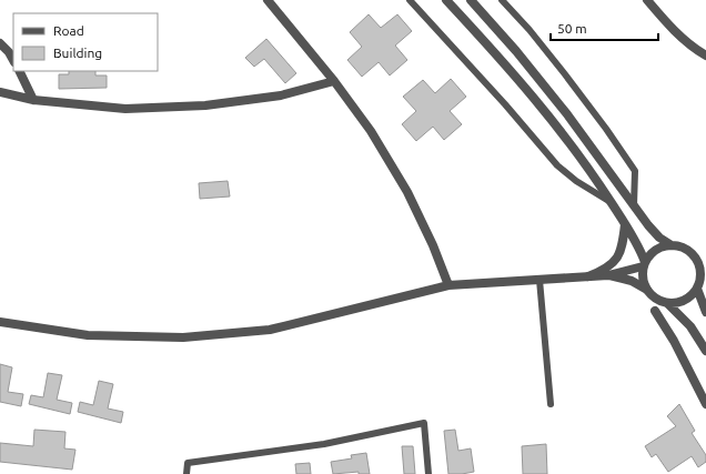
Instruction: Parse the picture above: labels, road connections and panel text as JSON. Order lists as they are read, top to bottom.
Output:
{
  "legend": ["Road", "Building"],
  "scale_bar": "50 m"
}
